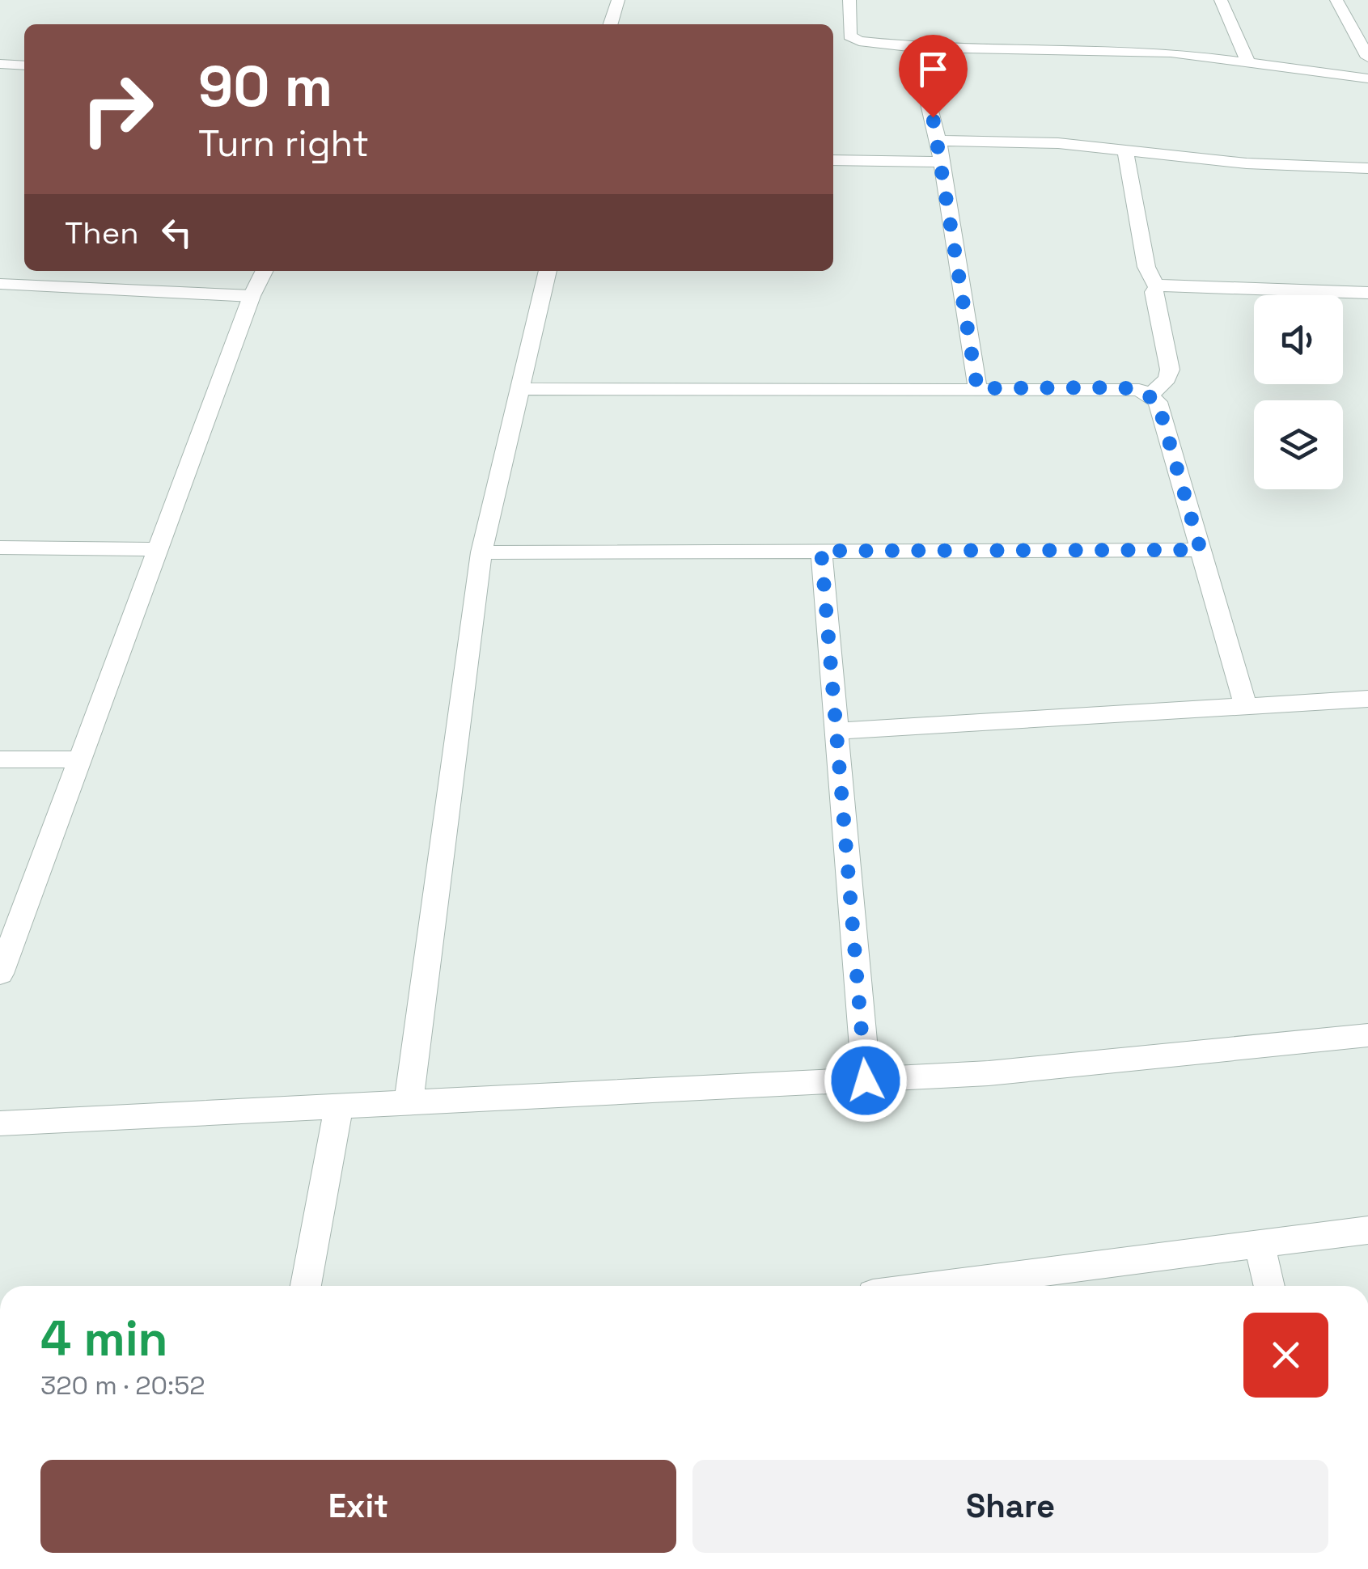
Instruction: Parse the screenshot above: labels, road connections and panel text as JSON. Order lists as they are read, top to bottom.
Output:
{
  "page": {
    "turn": ["90 m", "Turn right"],
    "then": "Then",
    "heading": ["4 min", "320 m · 20:52"],
    "buttons": ["Exit", "Share"]
  }
}
